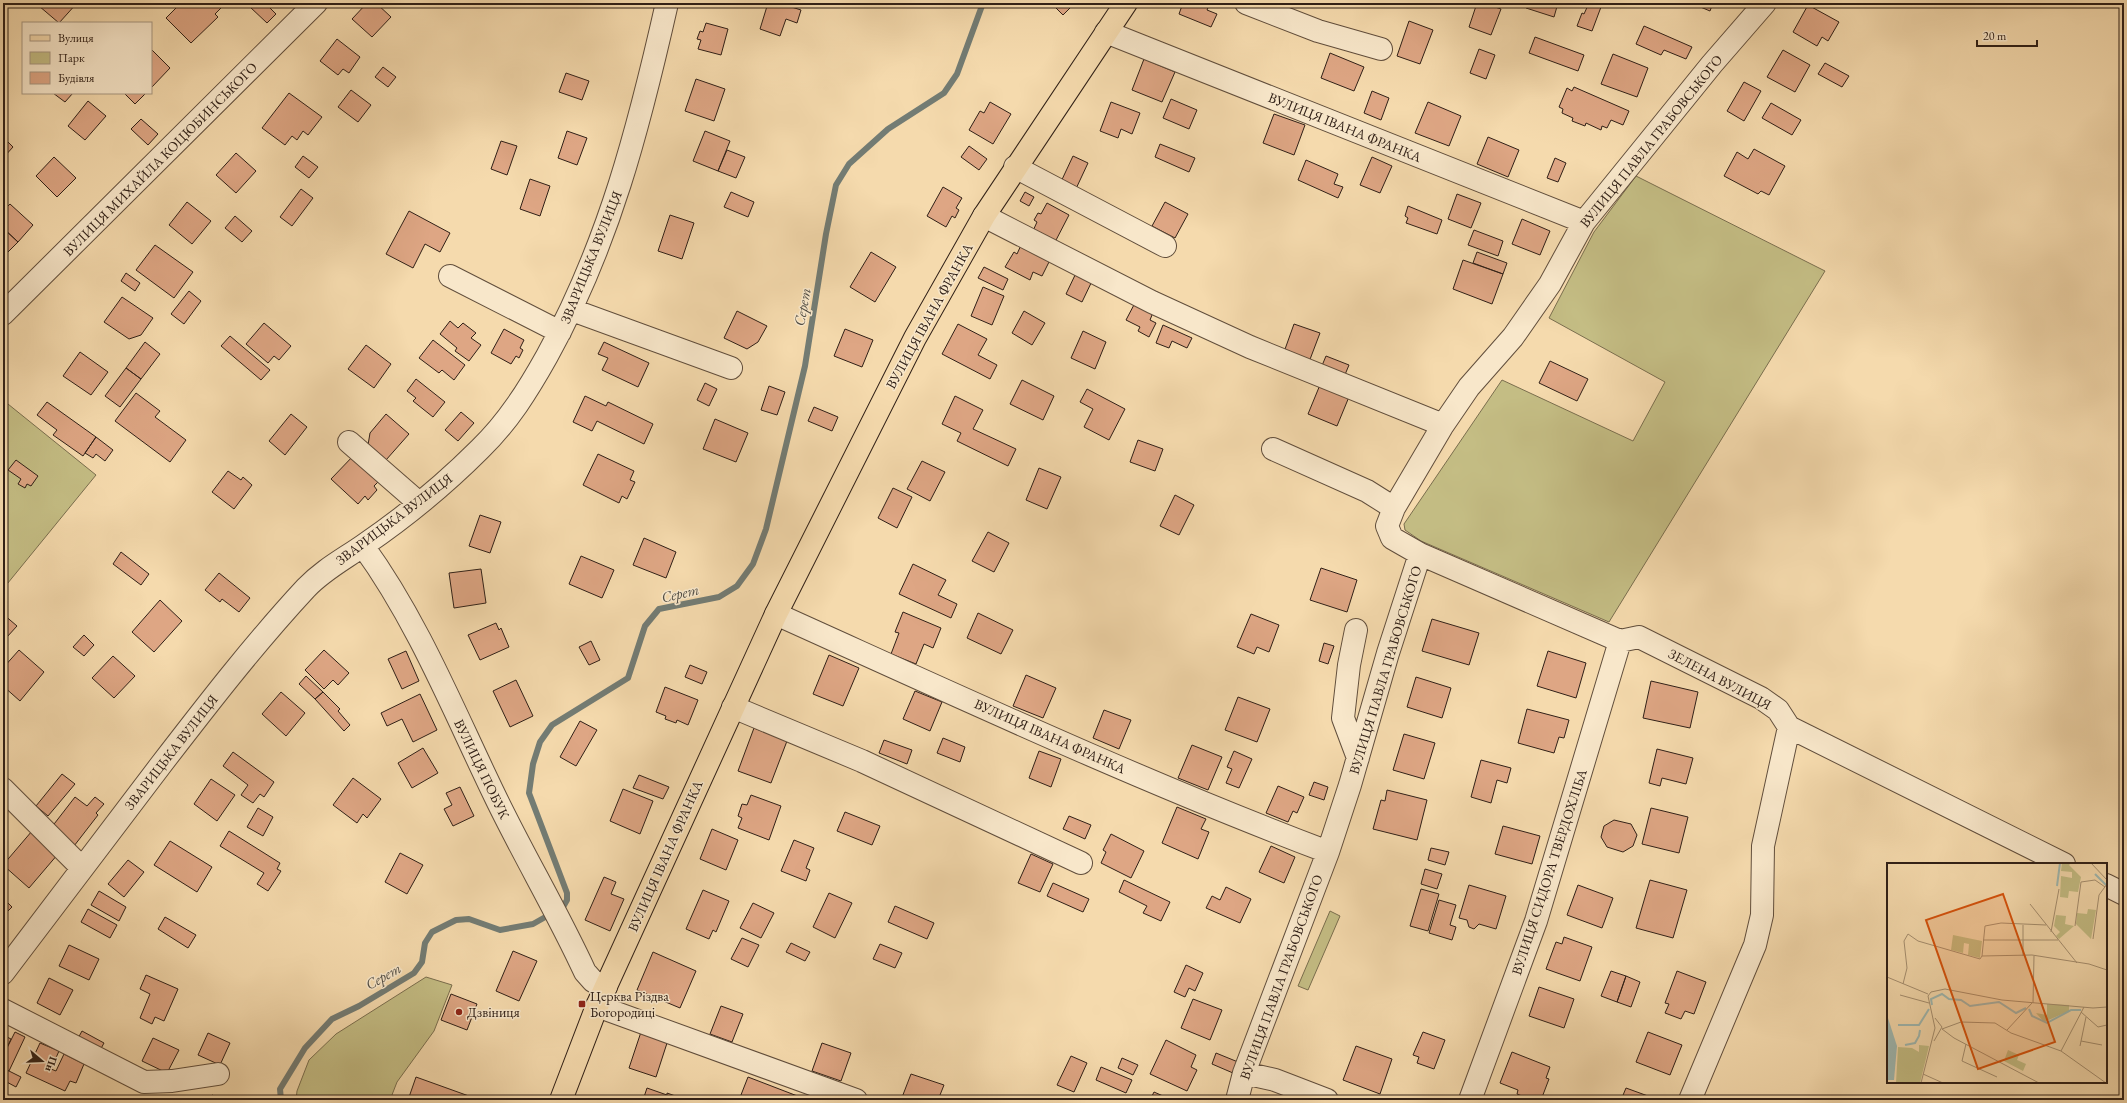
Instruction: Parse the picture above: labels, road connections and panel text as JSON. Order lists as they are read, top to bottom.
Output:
{
  "streets": {
    "main road": ["ВУЛИЦЯ ІВАНА ФРАНКА"],
    "street": [
      "ВУЛИЦЯ ПАВЛА ГРАБОВСЬКОГО",
      "ВУЛИЦЯ МИХАЙЛА КОЦЮБИНСЬКОГО",
      "ЗВАРИЦЬКА ВУЛИЦЯ",
      "ЗЕЛЕНА ВУЛИЦЯ",
      "ВУЛИЦЯ ПОБУК",
      "ВУЛИЦЯ СИДОРА ТВЕРДОХЛІБА"
    ]
  },
  "crossings": [
    ["ВУЛИЦЯ ІВАНА ФРАНКА", "ВУЛИЦЯ ПАВЛА ГРАБОВСЬКОГО"],
    ["ВУЛИЦЯ ІВАНА ФРАНКА", "ВУЛИЦЯ ПОБУК"],
    ["ЗВАРИЦЬКА ВУЛИЦЯ", "ВУЛИЦЯ ПОБУК"],
    ["ЗЕЛЕНА ВУЛИЦЯ", "ВУЛИЦЯ СИДОРА ТВЕРДОХЛІБА"]
  ],
  "water": ["Серет"],
  "places": {
    "transit": ["Церква Різдва Богородиці"],
    "other": ["Дзвіниця"]
  },
  "legend": ["Вулиця", "Парк", "Будівля"],
  "scale_bar": "20 m",
  "north": "right"
}
